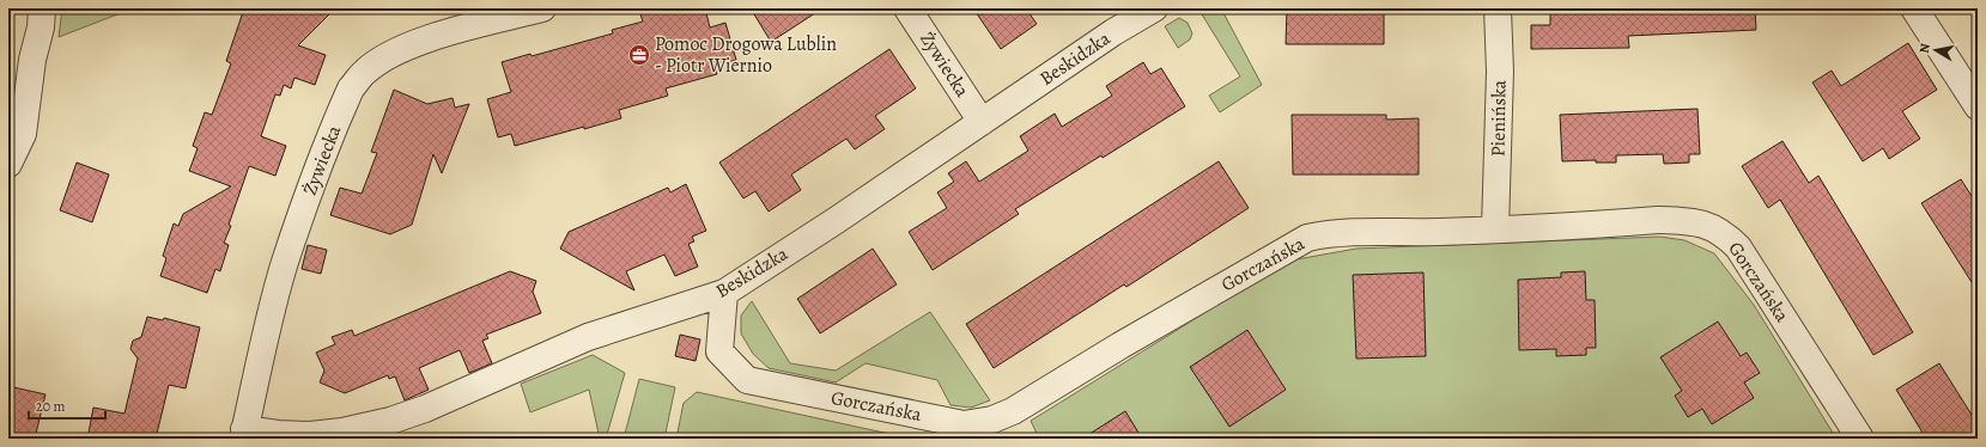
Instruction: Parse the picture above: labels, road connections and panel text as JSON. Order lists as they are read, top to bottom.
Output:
{
  "streets": {
    "street": [
      "Beskidzka",
      "Żywiecka",
      "Pienińska",
      "Gorczańska"
    ]
  },
  "crossings": [
    ["Beskidzka", "Żywiecka"],
    ["Beskidzka", "Gorczańska"],
    ["Pienińska", "Gorczańska"]
  ],
  "places": {
    "office": ["Pomoc Drogowa Lublin - Piotr Wiernio"]
  },
  "scale_bar": "20 m",
  "north": "left"
}
